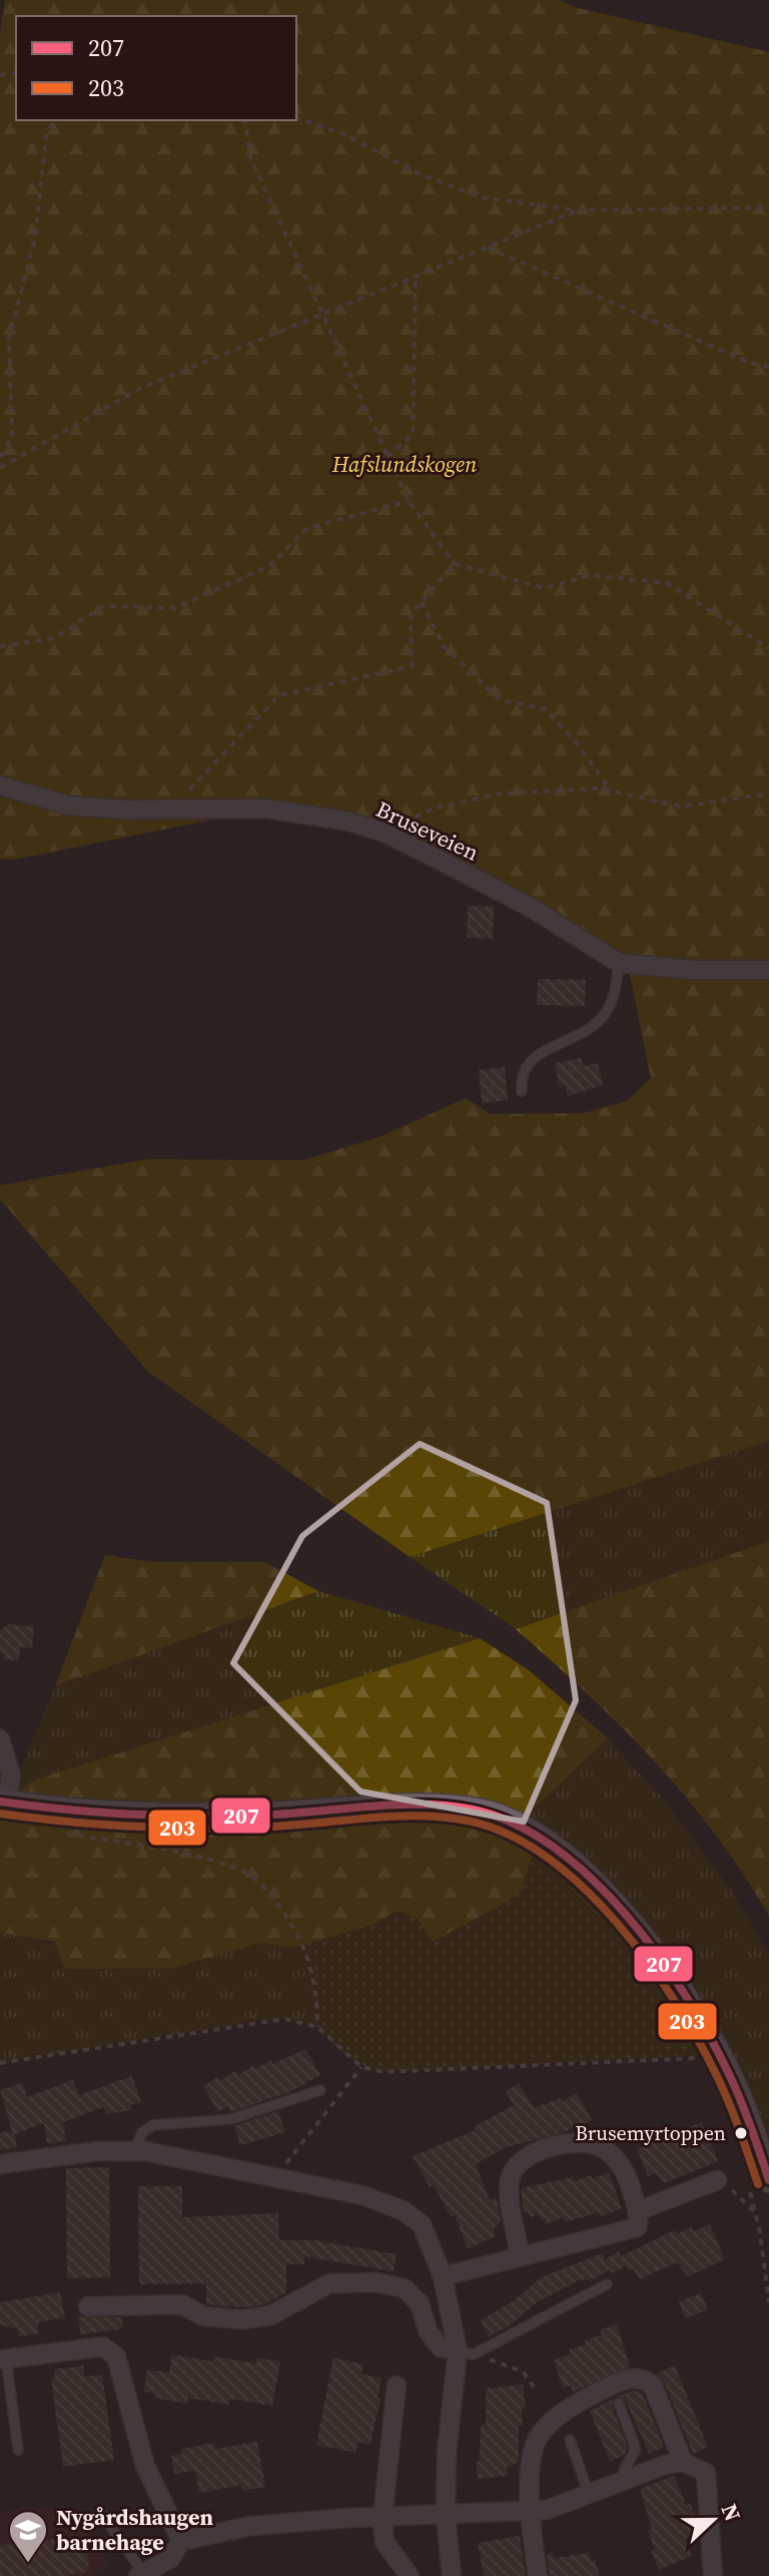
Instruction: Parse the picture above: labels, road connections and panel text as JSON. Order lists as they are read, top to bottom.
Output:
{
  "streets": {
    "street": ["Bruseveien"]
  },
  "parks": ["Hafslundskogen"],
  "places": {
    "other": ["Brusemyrtoppen"],
    "school or university": ["Nygårdshaugen barnehage"]
  },
  "lines": ["transit line 207", "transit line 203"],
  "legend": ["207", "203"],
  "north": "right"
}
